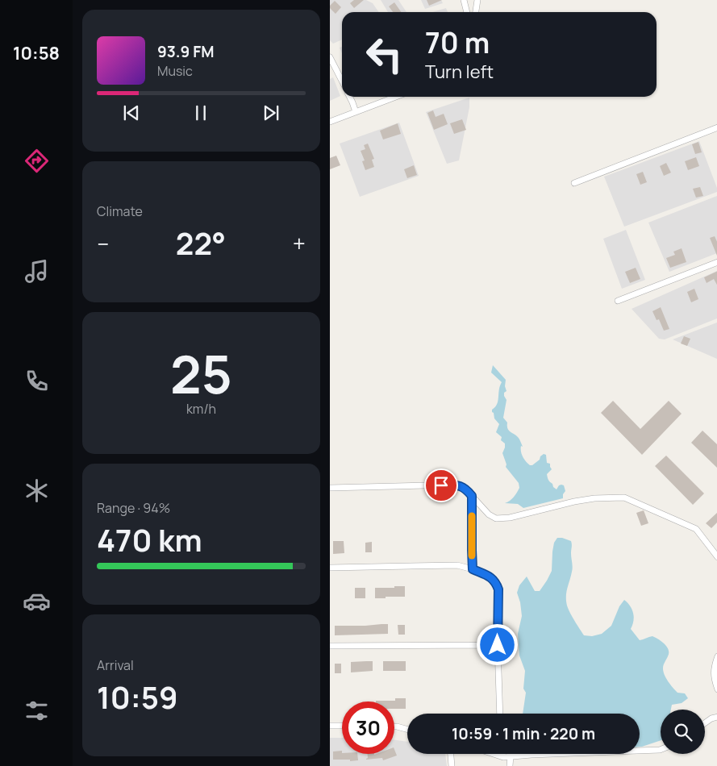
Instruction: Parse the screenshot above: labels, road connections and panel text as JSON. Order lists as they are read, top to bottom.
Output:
{
  "page": {
    "tabs": "10:58",
    "turn": ["70 m", "Turn left"],
    "song": ["93.9 FM", "Music"],
    "tile": [
      "Climate",
      ["25", "km/h"],
      ["Range · 94%", "470 km"],
      ["Arrival", "10:59"]
    ],
    "heat": ["−", "22°", "+"],
    "limit": "30",
    "trip": "10:59 · 1 min · 220 m"
  }
}
